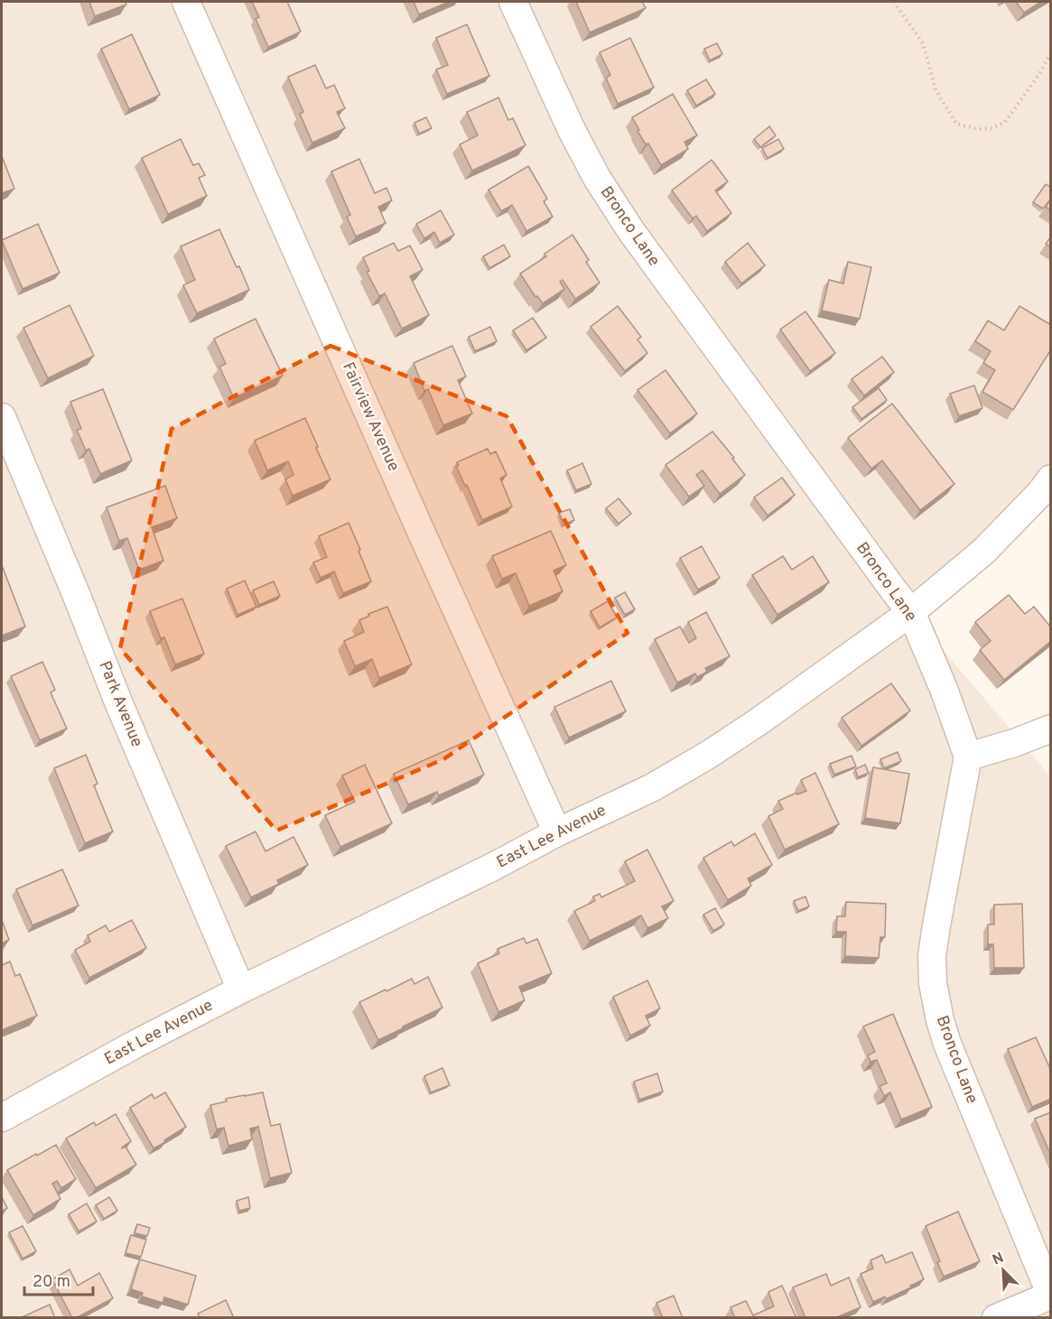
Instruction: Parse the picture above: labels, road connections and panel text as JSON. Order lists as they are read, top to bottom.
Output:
{
  "streets": {
    "street": [
      "Bronco Lane",
      "Fairview Avenue",
      "Park Avenue",
      "East Lee Avenue"
    ]
  },
  "crossings": [
    ["Bronco Lane", "East Lee Avenue"],
    ["Fairview Avenue", "East Lee Avenue"],
    ["Park Avenue", "East Lee Avenue"]
  ],
  "scale_bar": "20 m",
  "north": "top left"
}
